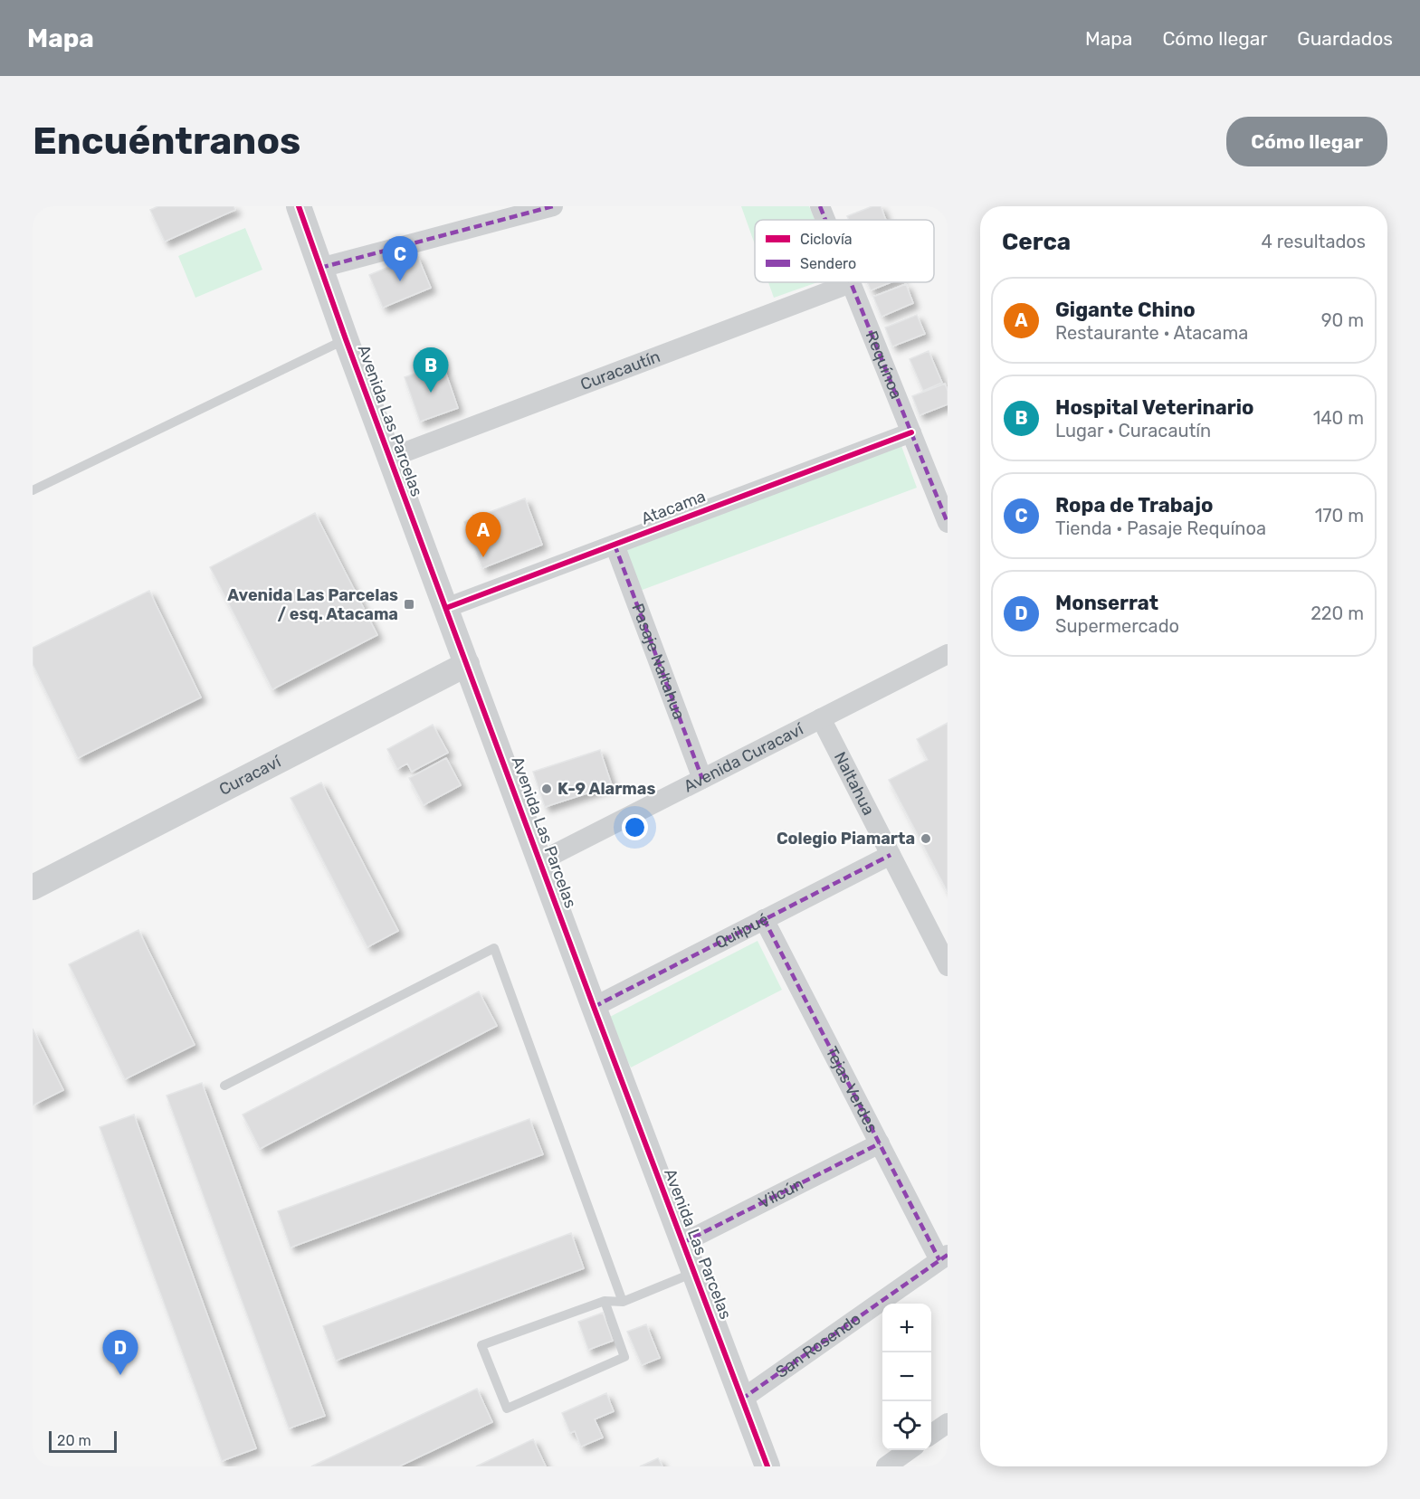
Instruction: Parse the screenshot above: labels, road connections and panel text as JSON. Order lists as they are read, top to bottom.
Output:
{
  "streets": {
    "street": [
      "Requínoa",
      "Curacautín",
      "Avenida Las Parcelas",
      "Atacama",
      "Pasaje Naltahua",
      "Avenida Curacaví",
      "Curacaví",
      "Naltahua",
      "Quilpué",
      "Tejas Verdes",
      "Vilcún",
      "San Rosendo"
    ]
  },
  "crossings": [
    ["Requínoa", "Curacautín"],
    ["Requínoa", "Atacama"],
    ["Curacautín", "Avenida Las Parcelas"],
    ["Avenida Las Parcelas", "Atacama"],
    ["Avenida Las Parcelas", "Avenida Curacaví"],
    ["Avenida Las Parcelas", "Curacaví"],
    ["Avenida Las Parcelas", "Quilpué"],
    ["Avenida Las Parcelas", "Vilcún"],
    ["Avenida Las Parcelas", "San Rosendo"],
    ["Atacama", "Pasaje Naltahua"],
    ["Pasaje Naltahua", "Avenida Curacaví"],
    ["Avenida Curacaví", "Naltahua"],
    ["Naltahua", "Quilpué"],
    ["Quilpué", "Tejas Verdes"],
    ["Tejas Verdes", "Vilcún"],
    ["Tejas Verdes", "San Rosendo"]
  ],
  "places": {
    "transit": ["Avenida Las Parcelas / esq. Atacama"],
    "other": ["K-9 Alarmas", "Colegio Piamarta"]
  },
  "legend": ["Ciclovía", "Sendero"],
  "scale_bar": "20 m",
  "page": {
    "header": "Mapa",
    "nav": ["Mapa", "Cómo llegar", "Guardados"],
    "buttons": "Cómo llegar",
    "title": "Encuéntranos",
    "heading": ["Cerca", "4 resultados"],
    "pins": [
      "C",
      "B",
      "A",
      "D"
    ],
    "list": [
      {
        "mark": "A",
        "name": "Gigante Chino",
        "note": "Restaurante · Atacama",
        "value": "90 m"
      },
      {
        "mark": "B",
        "name": "Hospital Veterinario",
        "note": "Lugar · Curacautín",
        "value": "140 m"
      },
      {
        "mark": "C",
        "name": "Ropa de Trabajo",
        "note": "Tienda · Pasaje Requínoa",
        "value": "170 m"
      },
      {
        "mark": "D",
        "name": "Monserrat",
        "note": "Supermercado",
        "value": "220 m"
      }
    ],
    "map_buttons": ["+", "−"],
    "scale": "20 m"
  }
}
